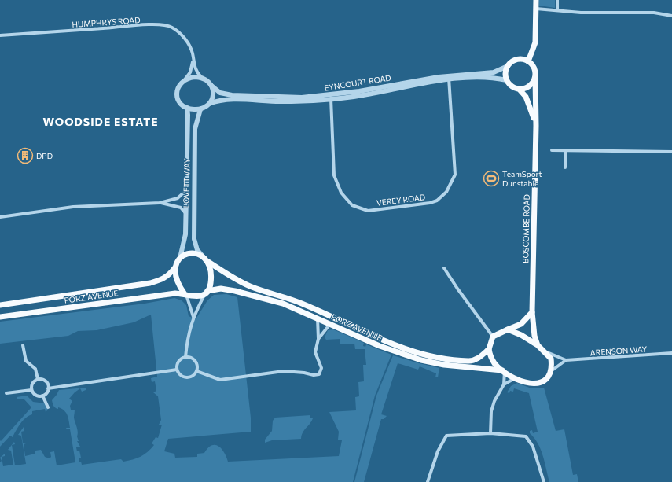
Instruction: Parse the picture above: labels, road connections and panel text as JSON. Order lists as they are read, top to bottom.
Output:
{
  "streets": {
    "main road": ["BOSCOMBE ROAD", "PORZ AVENUE"],
    "street": [
      "HUMPHRYS ROAD",
      "EYNCOURT ROAD",
      "LOVETT WAY",
      "VEREY ROAD",
      "ARENSON WAY"
    ]
  },
  "crossings": [
    ["HUMPHRYS ROAD", "EYNCOURT ROAD"],
    ["HUMPHRYS ROAD", "LOVETT WAY"],
    ["EYNCOURT ROAD", "LOVETT WAY"],
    ["EYNCOURT ROAD", "VEREY ROAD"],
    ["EYNCOURT ROAD", "BOSCOMBE ROAD"],
    ["LOVETT WAY", "PORZ AVENUE"],
    ["BOSCOMBE ROAD", "PORZ AVENUE"],
    ["BOSCOMBE ROAD", "ARENSON WAY"],
    ["PORZ AVENUE", "ARENSON WAY"]
  ],
  "districts": ["WOODSIDE ESTATE"],
  "places": {
    "building": ["DPD"],
    "sports": ["TeamSport Dunstable"]
  }
}
